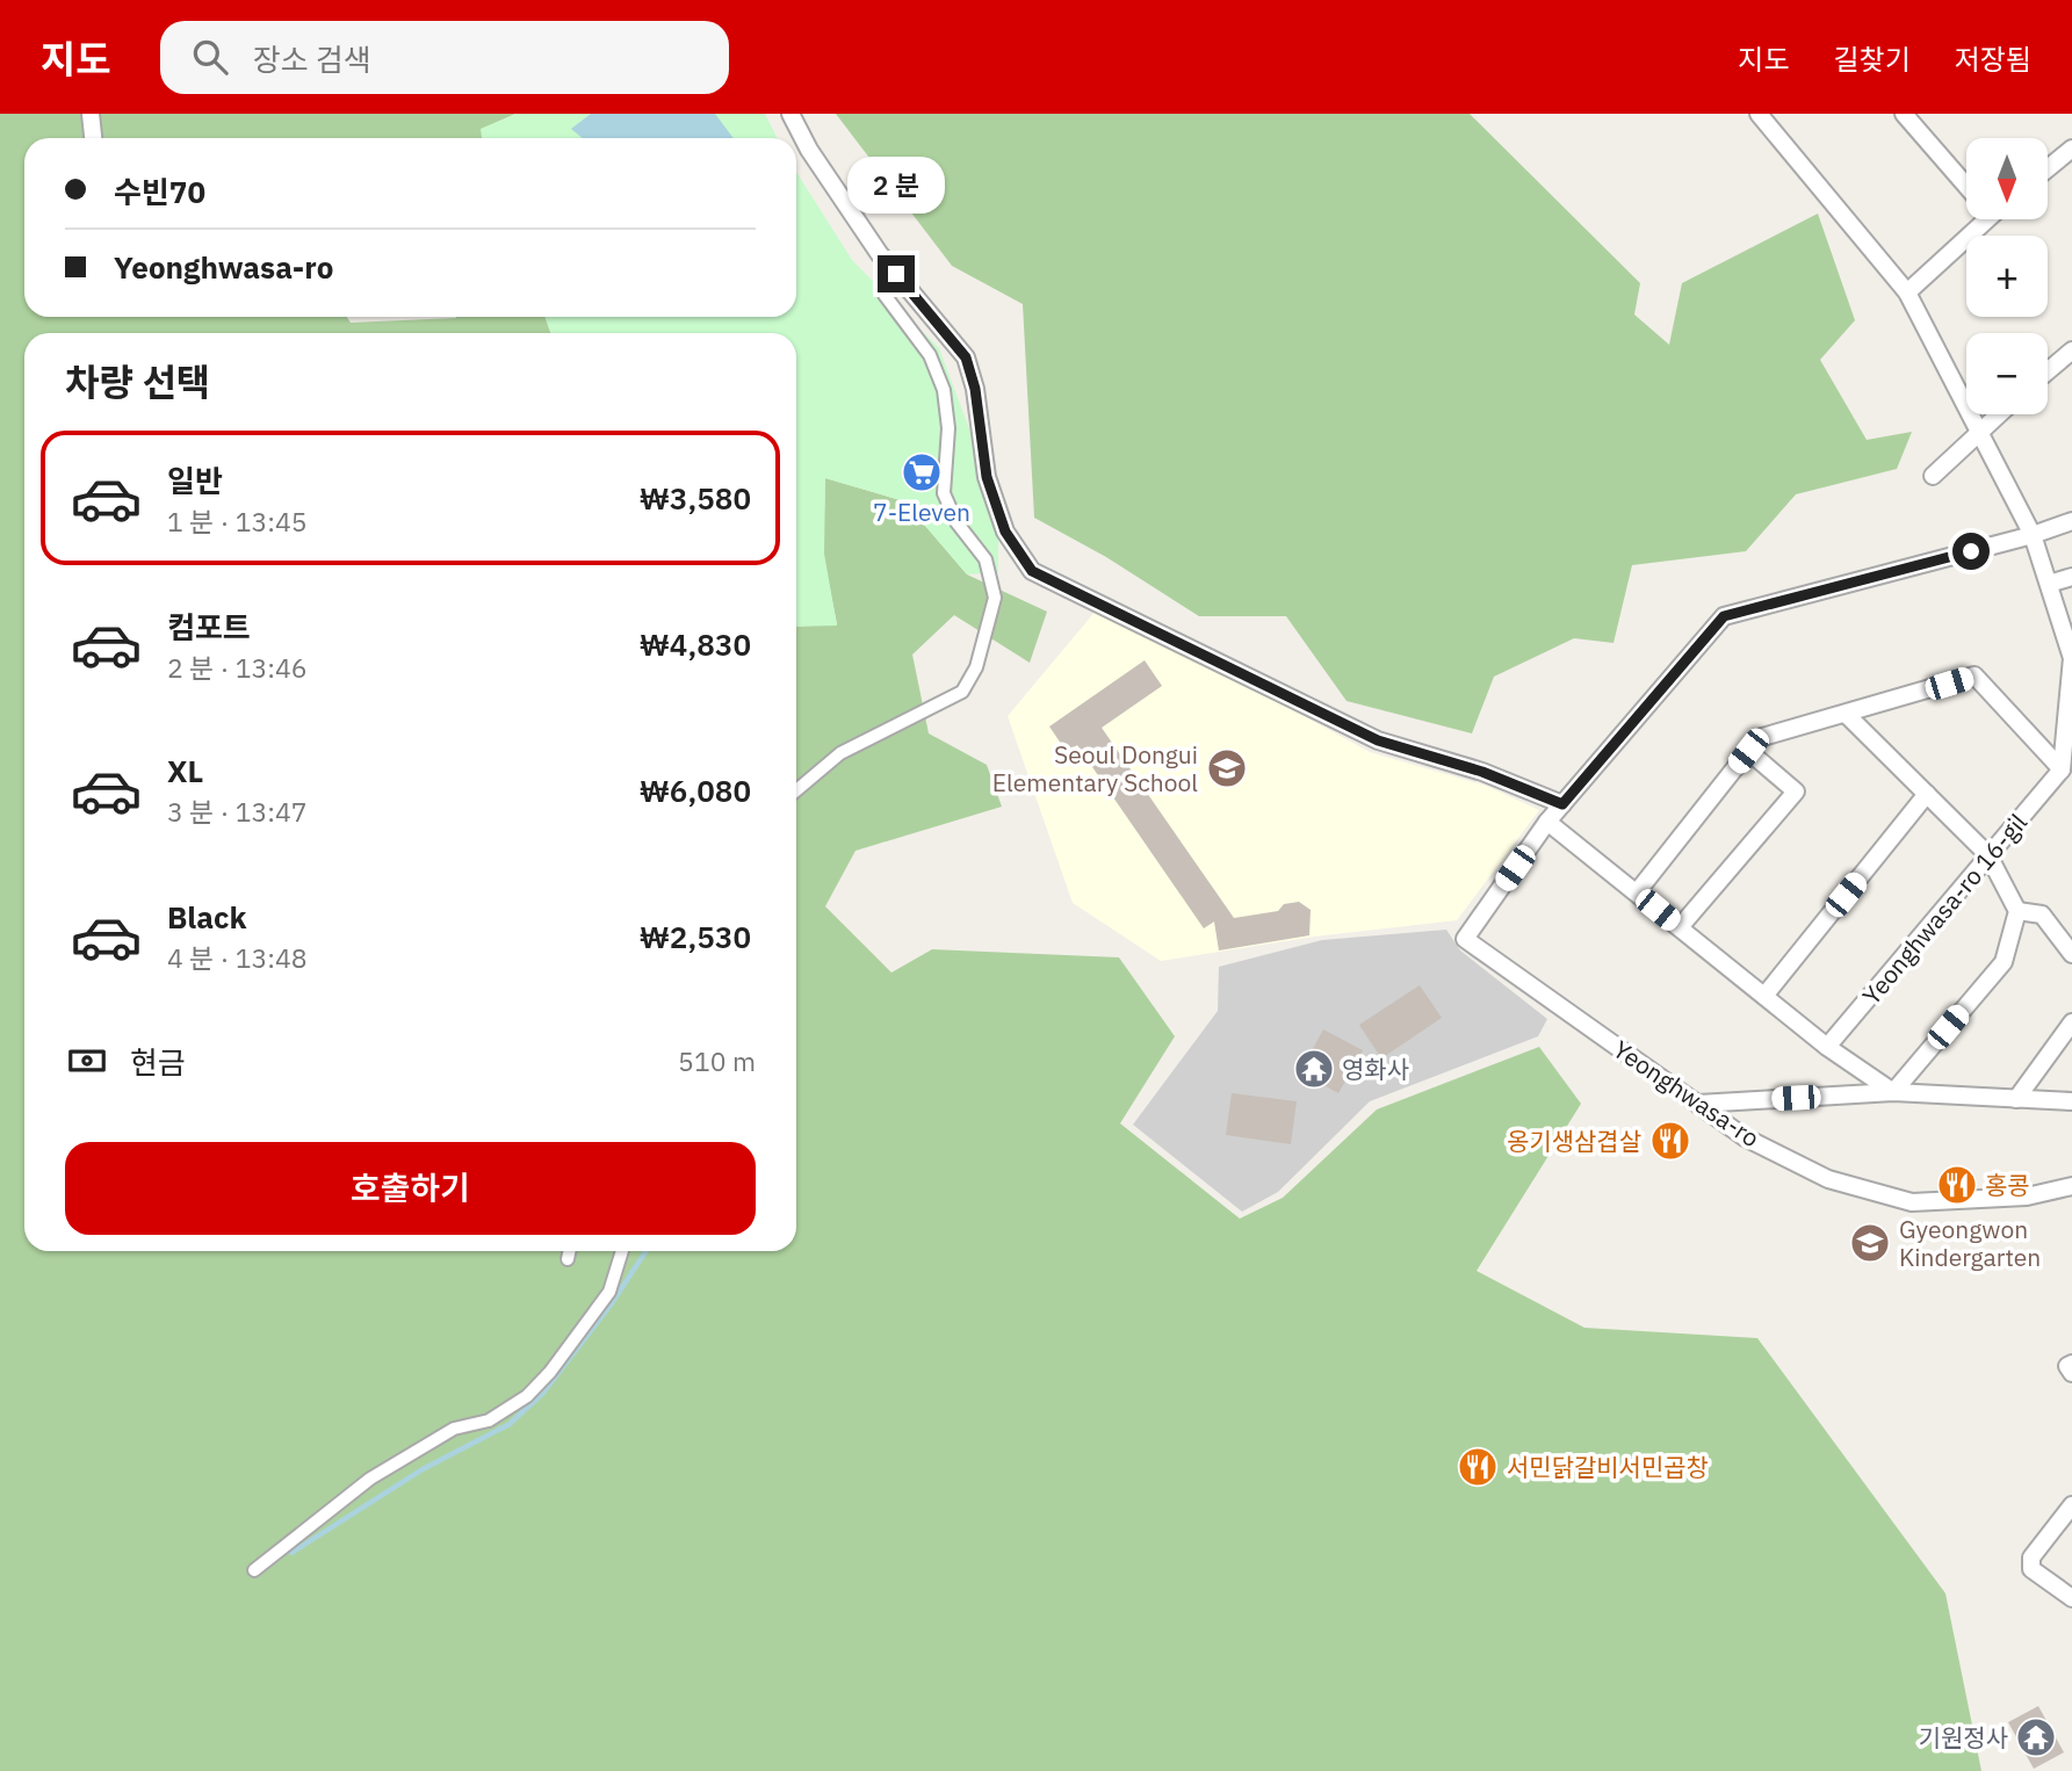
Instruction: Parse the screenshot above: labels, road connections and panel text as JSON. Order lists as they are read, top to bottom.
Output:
{
  "streets": {
    "street": ["Yeonghwasa-ro 16-gil", "Yeonghwasa-ro"]
  },
  "places": {
    "supermarket": ["7-Eleven"],
    "school or university": ["Seoul Dongui Elementary School", "Gyeongwon Kindergarten"],
    "temple": ["영화사", "기원정사"],
    "restaurant": ["옹기생삼겹살", "홍콩", "서민닭갈비서민곱창"]
  },
  "north": "bottom",
  "page": {
    "header": "지도",
    "search": "장소 검색",
    "nav": ["지도", "길찾기", "저장됨"],
    "map_buttons": ["+", "−"],
    "banner": ["수빈70", "Yeonghwasa-ro"],
    "bubble": "2 분",
    "heading": "차량 선택",
    "list": [
      {
        "name": "일반",
        "note": "1 분 · 13:45",
        "value": "₩3,580"
      },
      {
        "name": "컴포트",
        "note": "2 분 · 13:46",
        "value": "₩4,830"
      },
      {
        "name": "XL",
        "note": "3 분 · 13:47",
        "value": "₩6,080"
      },
      {
        "name": "Black",
        "note": "4 분 · 13:48",
        "value": "₩2,530"
      }
    ],
    "pay": ["현금", "510 m"],
    "buttons": "호출하기"
  }
}
